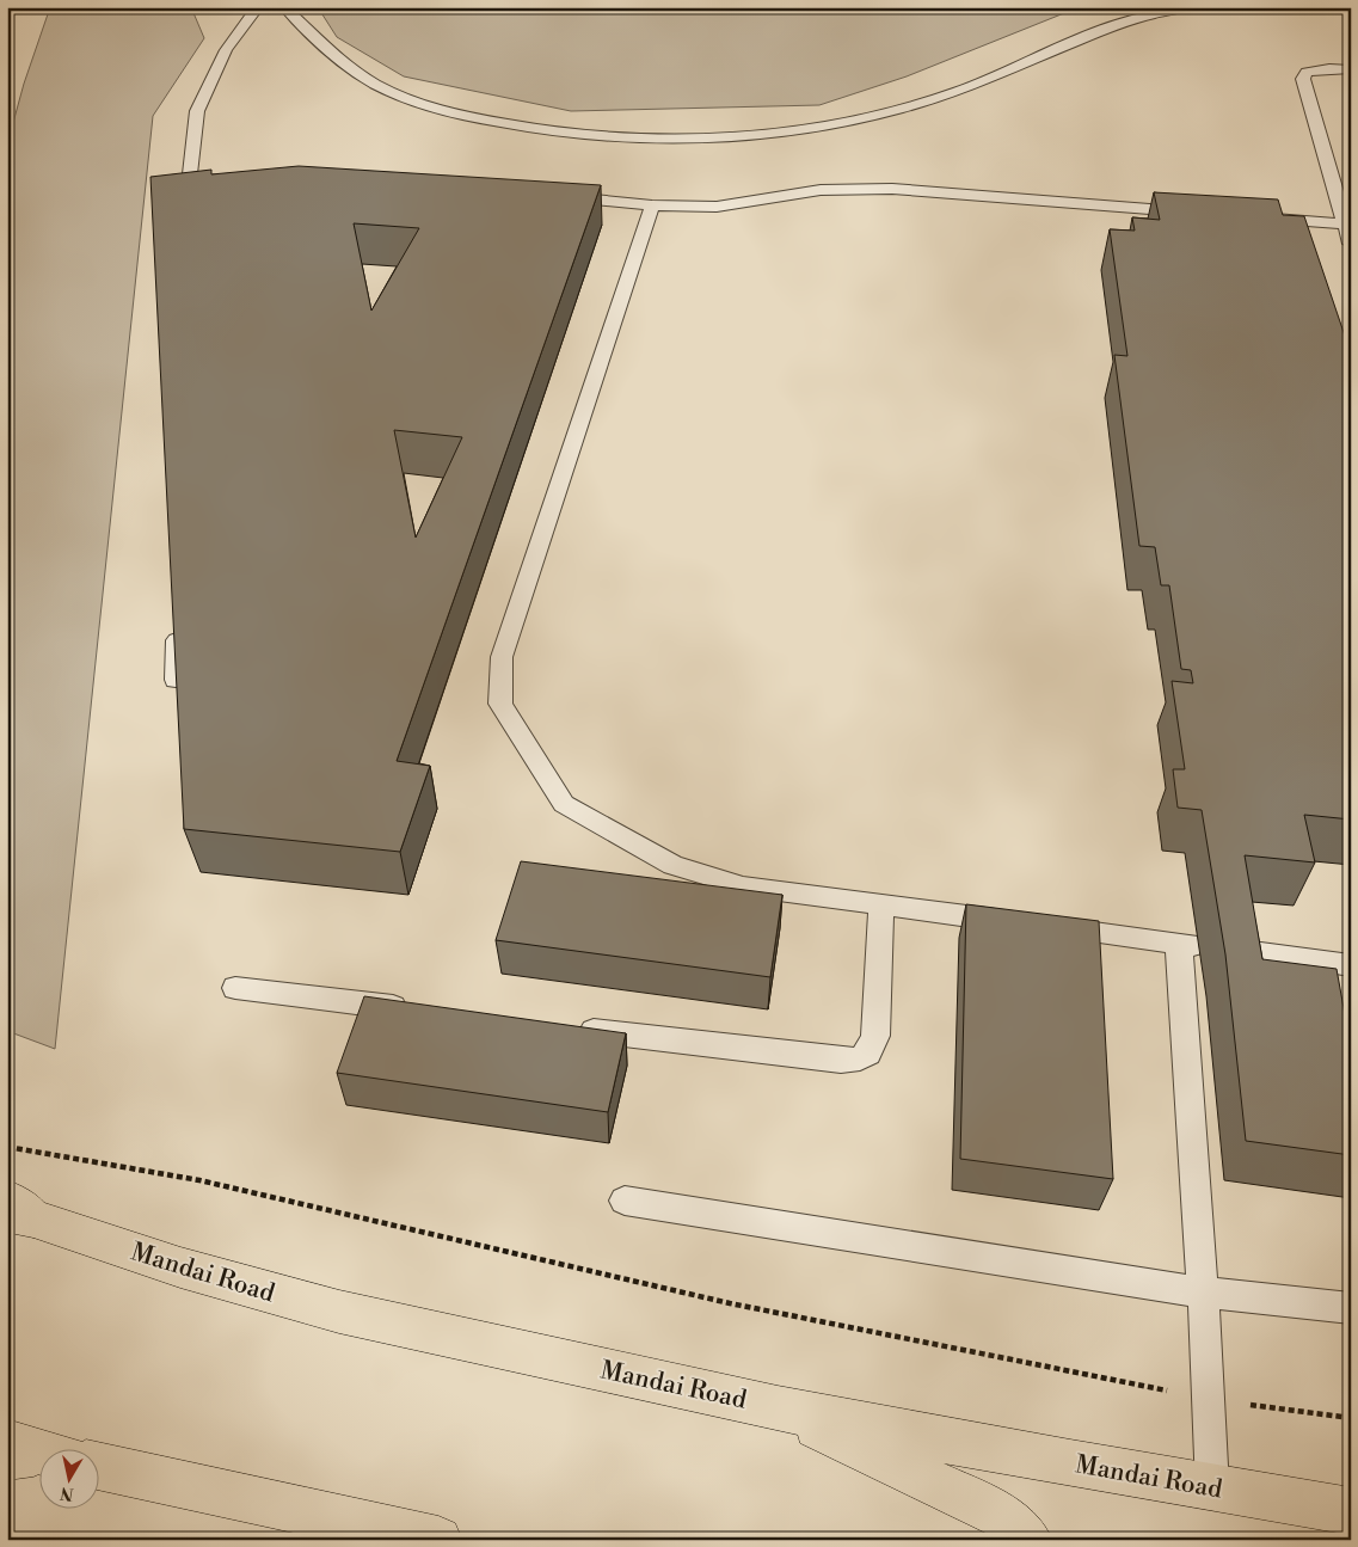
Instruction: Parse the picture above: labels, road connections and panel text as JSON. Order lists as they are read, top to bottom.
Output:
{
  "streets": {
    "main road": ["Mandai Road"]
  },
  "north": "bottom"
}
